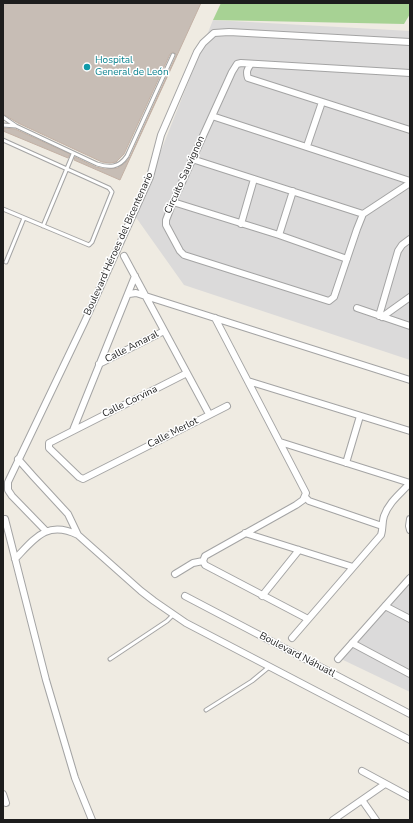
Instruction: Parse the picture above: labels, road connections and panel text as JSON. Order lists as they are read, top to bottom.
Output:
{
  "streets": {
    "street": [
      "Circuito Sauvignon",
      "Boulevard Héroes del Bicentenario",
      "Calle Amaral",
      "Calle Corvina",
      "Calle Merlot",
      "Boulevard Náhuatl"
    ]
  },
  "crossings": [
    ["Calle Amaral", "Calle Merlot"],
    ["Calle Corvina", "Calle Merlot"]
  ],
  "places": ["Hospital General de León"]
}
